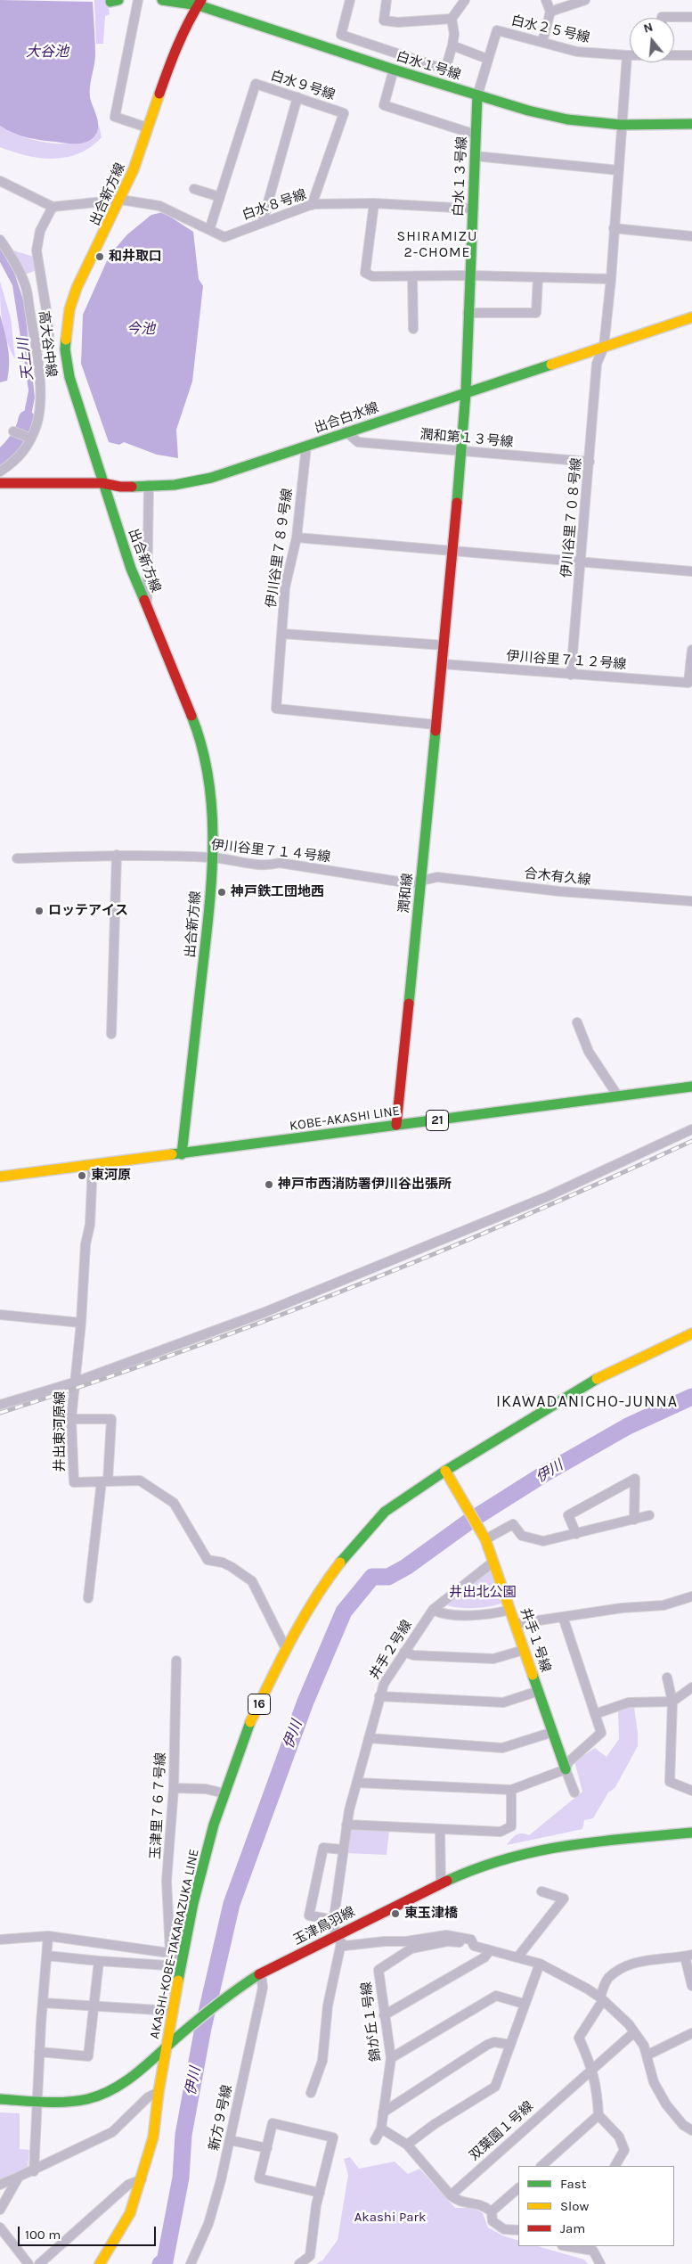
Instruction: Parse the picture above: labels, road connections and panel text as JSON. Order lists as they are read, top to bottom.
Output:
{
  "streets": {
    "street": [
      "白水２５号線",
      "白水１号線",
      "白水９号線",
      "白水１３号線",
      "出合新方線",
      "白水８号線",
      "高大谷中線",
      "出合白水線",
      "潤和第１３号線",
      "伊川谷里７０８号線",
      "伊川谷里７８９号線",
      "伊川谷里７１２号線",
      "伊川谷里７１４号線",
      "合木有久線",
      "潤和線",
      "KOBE-AKASHI LINE",
      "21",
      "井出東河原線",
      "井手１号線",
      "井手２号線",
      "16",
      "玉津里７６７号線",
      "玉津鳥羽線",
      "AKASHI-KOBE-TAKARAZUKA LINE",
      "錦が丘１号線",
      "新方９号線",
      "双葉園１号線"
    ]
  },
  "crossings": [
    ["白水２５号線", "白水１号線"],
    ["白水２５号線", "白水１３号線"],
    ["白水２５号線", "伊川谷里７０８号線"],
    ["白水１号線", "白水１３号線"],
    ["白水１号線", "出合新方線"],
    ["白水１号線", "伊川谷里７０８号線"],
    ["白水９号線", "白水８号線"],
    ["白水１３号線", "白水８号線"],
    ["白水１３号線", "出合白水線"],
    ["白水１３号線", "潤和第１３号線"],
    ["白水１３号線", "潤和線"],
    ["出合新方線", "白水８号線"],
    ["出合新方線", "出合白水線"],
    ["出合新方線", "伊川谷里７１４号線"],
    ["出合新方線", "KOBE-AKASHI LINE"],
    ["出合白水線", "潤和第１３号線"],
    ["出合白水線", "伊川谷里７０８号線"],
    ["出合白水線", "伊川谷里７８９号線"],
    ["潤和第１３号線", "伊川谷里７０８号線"],
    ["伊川谷里７０８号線", "伊川谷里７１２号線"],
    ["伊川谷里７８９号線", "潤和線"],
    ["伊川谷里７１２号線", "潤和線"],
    ["伊川谷里７１４号線", "合木有久線"],
    ["伊川谷里７１４号線", "潤和線"],
    ["合木有久線", "潤和線"],
    ["潤和線", "KOBE-AKASHI LINE"],
    ["KOBE-AKASHI LINE", "井出東河原線"],
    ["井出東河原線", "AKASHI-KOBE-TAKARAZUKA LINE"],
    ["井手１号線", "井手２号線"],
    ["井手１号線", "AKASHI-KOBE-TAKARAZUKA LINE"],
    ["井手２号線", "玉津鳥羽線"],
    ["玉津鳥羽線", "AKASHI-KOBE-TAKARAZUKA LINE"],
    ["玉津鳥羽線", "新方９号線"]
  ],
  "districts": ["SHIRAMIZU 2-CHOME", "IKAWADANICHO-JUNNA"],
  "water": [
    "大谷池",
    "今池",
    "天上川",
    "伊川"
  ],
  "parks": ["井出北公園", "Akashi Park"],
  "places": [
    "和井取口",
    "神戸鉄工団地西",
    "ロッテアイス",
    "東河原",
    "神戸市西消防署伊川谷出張所",
    "東玉津橋"
  ],
  "legend": ["Fast", "Slow", "Jam"],
  "scale_bar": "100 m",
  "north": "top"
}
